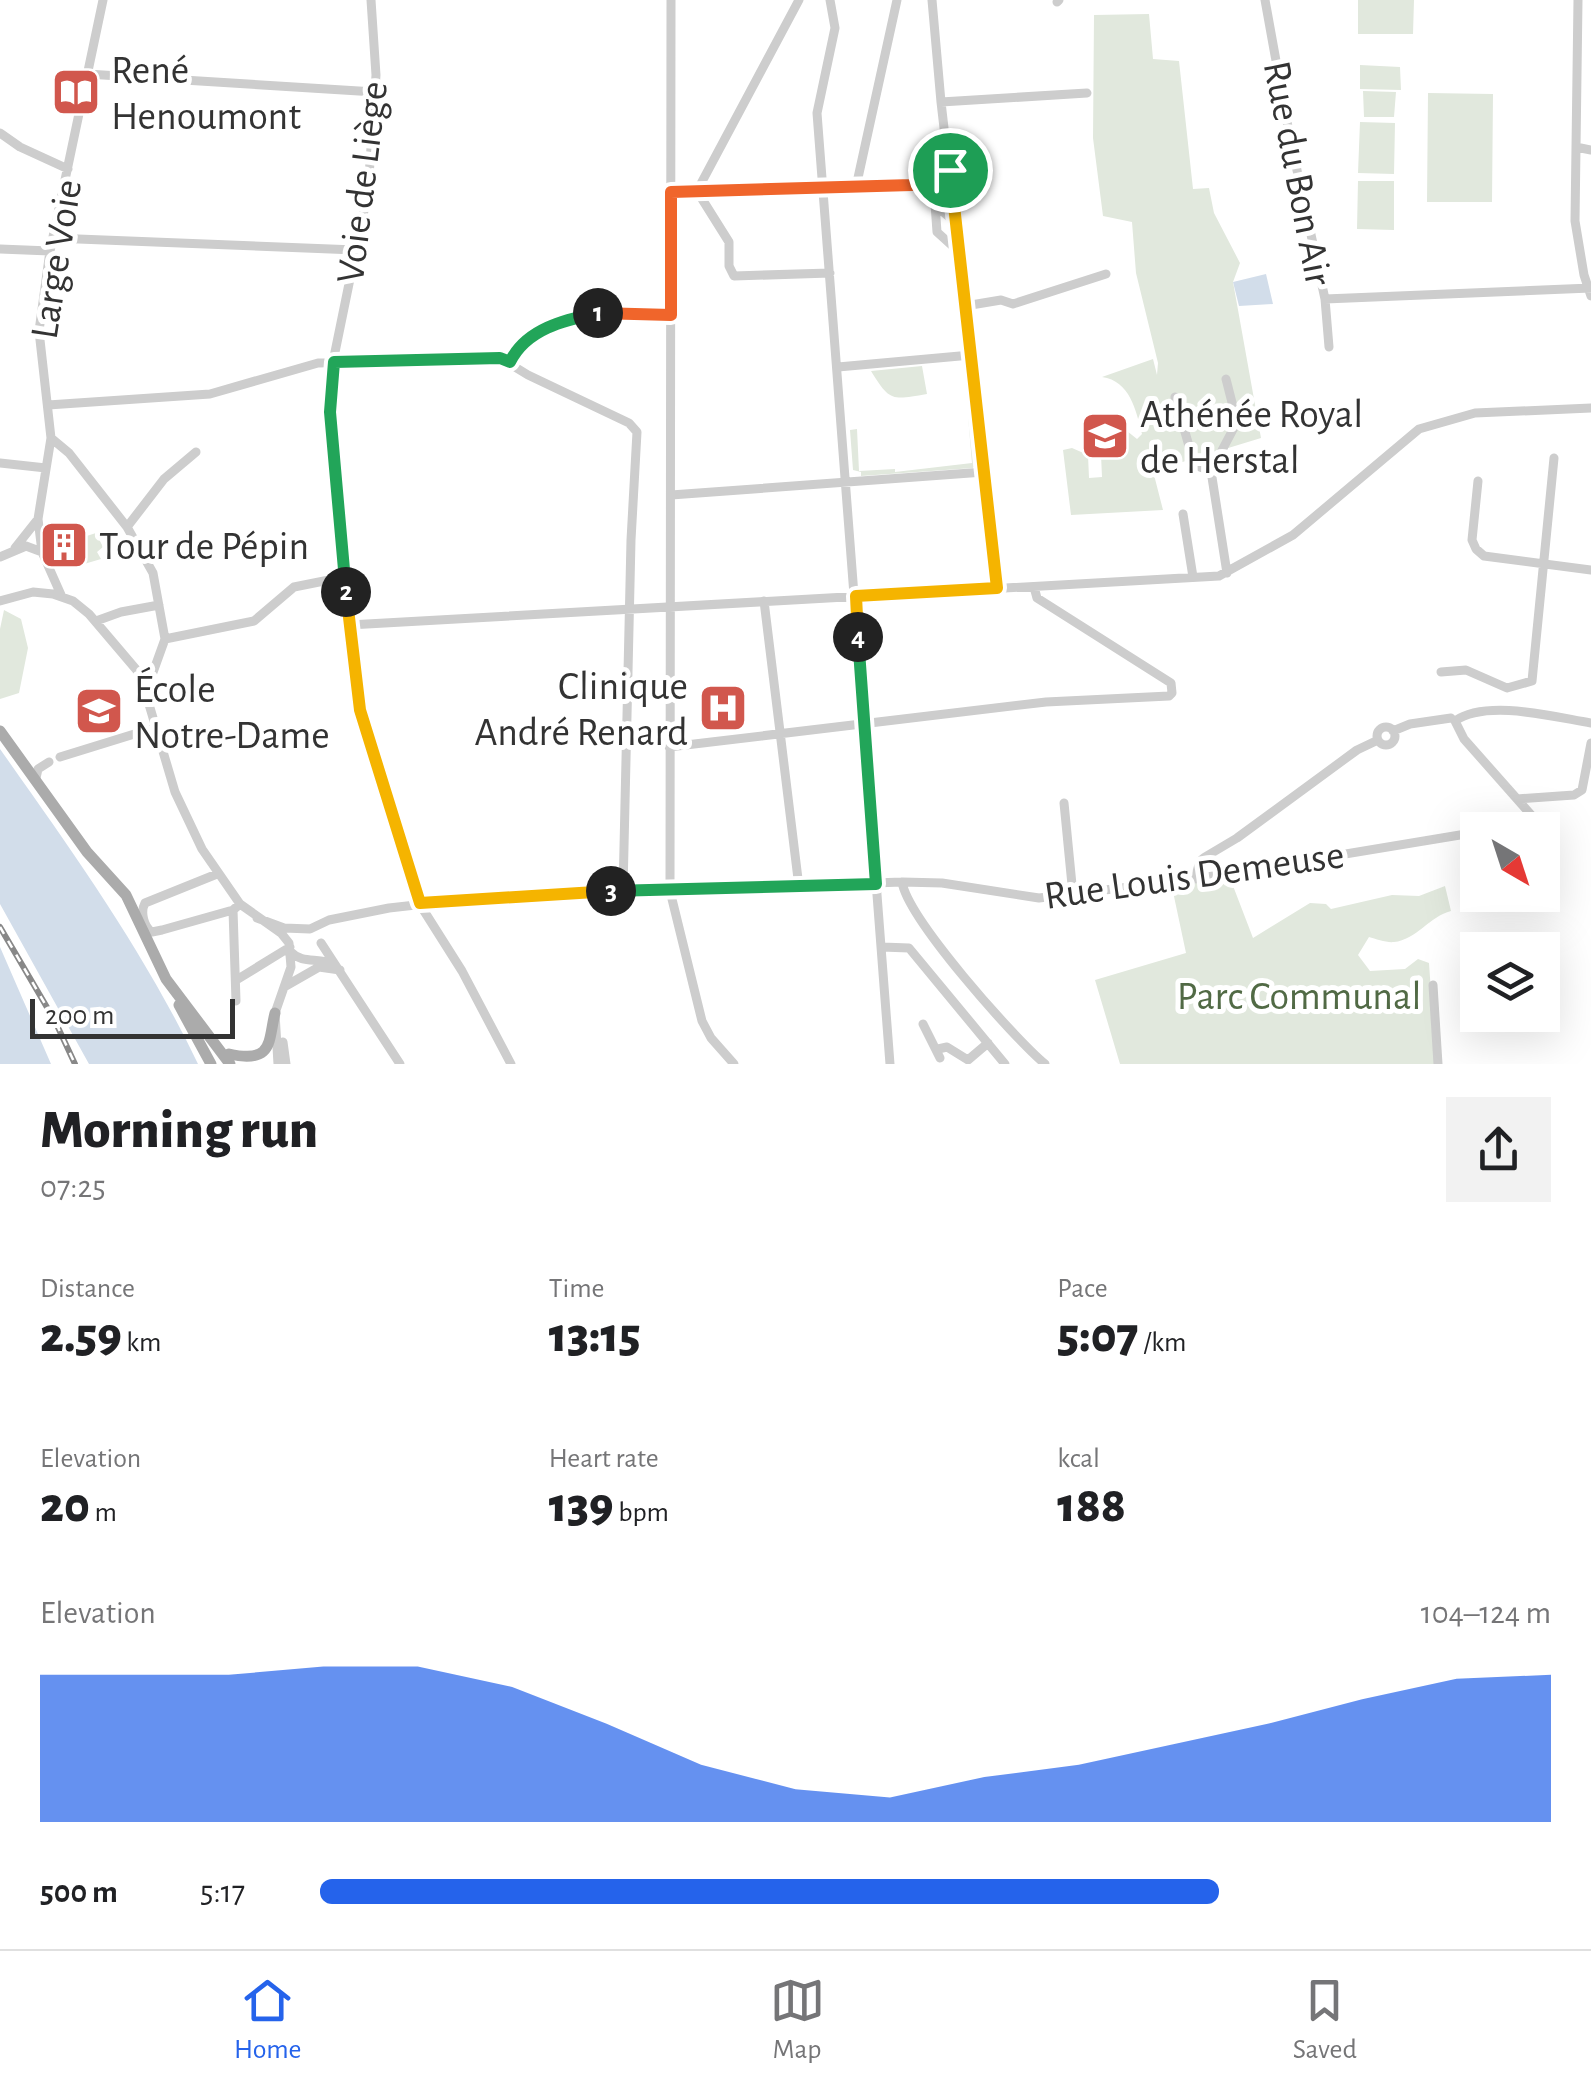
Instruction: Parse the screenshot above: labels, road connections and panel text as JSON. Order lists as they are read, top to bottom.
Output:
{
  "streets": {
    "street": [
      "Rue du Bon Air",
      "Voie de Liège",
      "Large Voie",
      "Rue Louis Demeuse"
    ]
  },
  "crossings": [
    ["Voie de Liège", "Rue Louis Demeuse"]
  ],
  "parks": ["Parc Communal"],
  "places": {
    "library": ["René Henoumont"],
    "school or university": ["Athénée Royal de Herstal", "École Notre-Dame"],
    "building": ["Tour de Pépin"],
    "hospital": ["Clinique André Renard"]
  },
  "scale_bar": "200 m",
  "north": "bottom right",
  "page": {
    "pins": [
      "1",
      "2",
      "4",
      "3"
    ],
    "scale": "200 m",
    "heading": ["Morning run", "07:25"],
    "stats": [
      ["Distance", "2.59 km"],
      ["Time", "13:15"],
      ["Pace", "5:07 /km"],
      ["Elevation", "20 m"],
      ["Heart rate", "139 bpm"],
      ["kcal", "188"]
    ],
    "chart": ["Elevation", "104–124 m"],
    "list": [
      {
        "name": "500 m",
        "note": "5:17"
      }
    ],
    "tabs": ["Home", "Map", "Saved"]
  }
}
